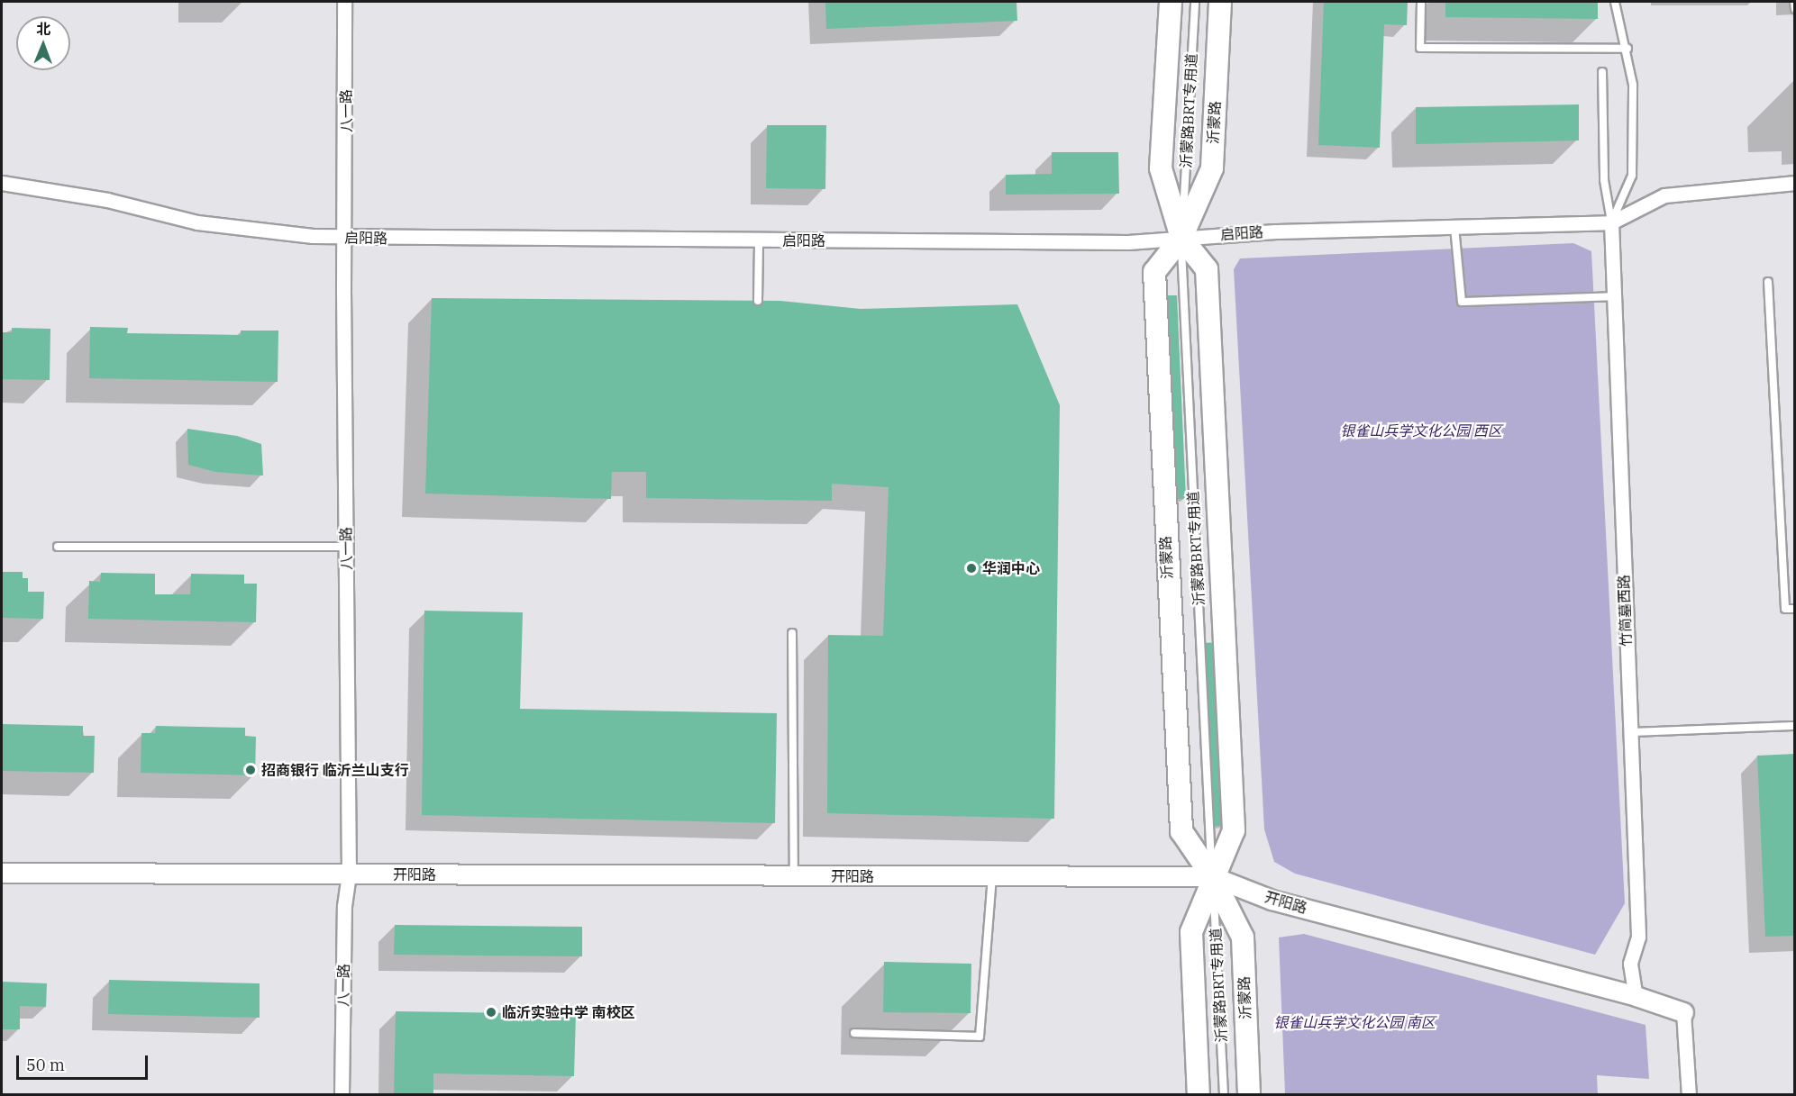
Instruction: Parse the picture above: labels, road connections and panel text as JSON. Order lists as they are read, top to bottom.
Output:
{
  "streets": {
    "main road": ["沂蒙路"],
    "street": [
      "八一路",
      "启阳路",
      "竹简墓西路",
      "开阳路"
    ],
    "lane": ["沂蒙路BRT专用道"]
  },
  "crossings": [
    ["八一路", "启阳路"],
    ["八一路", "开阳路"],
    ["沂蒙路BRT专用道", "沂蒙路"],
    ["沂蒙路BRT专用道", "启阳路"],
    ["沂蒙路BRT专用道", "开阳路"],
    ["沂蒙路", "启阳路"],
    ["沂蒙路", "开阳路"],
    ["启阳路", "竹简墓西路"],
    ["竹简墓西路", "开阳路"]
  ],
  "parks": ["银雀山兵学文化公园 西区", "银雀山兵学文化公园 南区"],
  "places": ["华润中心", "招商银行 临沂兰山支行", "临沂实验中学 南校区"],
  "scale_bar": "50 m",
  "north": "top"
}
